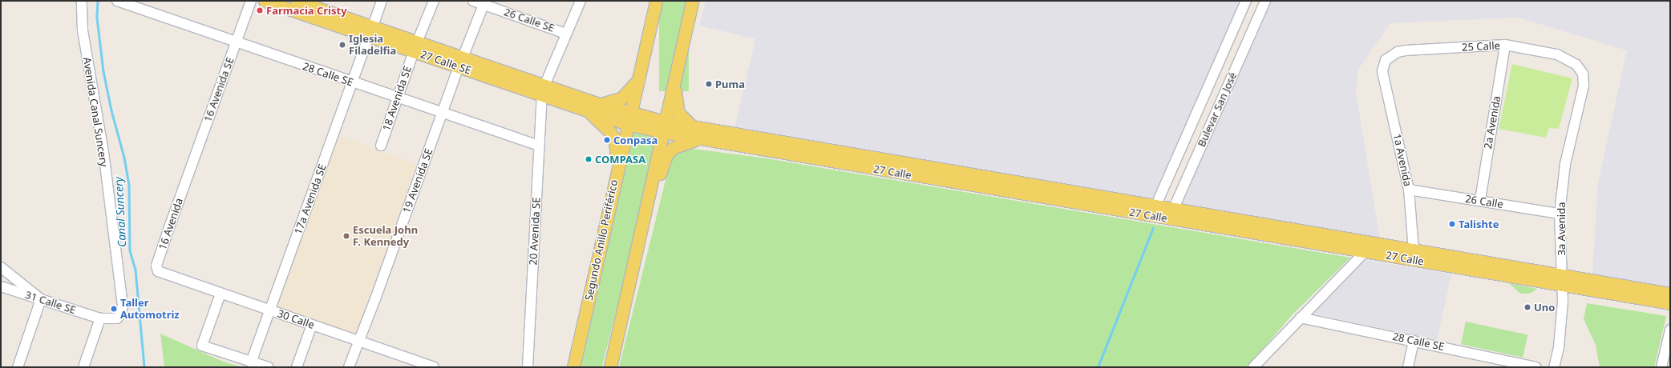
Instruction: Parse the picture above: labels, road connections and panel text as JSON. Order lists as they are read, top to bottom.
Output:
{
  "streets": {
    "main road": ["27 Calle SE", "27 Calle", "Segundo Anillo Periférico"],
    "street": [
      "26 Calle SE",
      "25 Calle",
      "28 Calle SE",
      "16 Avenida SE",
      "18 Avenida SE",
      "Bulevar San José",
      "Avenida Canal Suncery",
      "2a Avenida",
      "1a Avenida",
      "19 Avenida SE",
      "17a Avenida SE",
      "26 Calle",
      "16 Avenida",
      "3a Avenida",
      "20 Avenida SE",
      "31 Calle SE",
      "30 Calle"
    ]
  },
  "crossings": [
    ["26 Calle SE", "19 Avenida SE"],
    ["26 Calle SE", "20 Avenida SE"],
    ["25 Calle", "2a Avenida"],
    ["25 Calle", "1a Avenida"],
    ["25 Calle", "3a Avenida"],
    ["27 Calle SE", "18 Avenida SE"],
    ["27 Calle SE", "27 Calle"],
    ["27 Calle SE", "19 Avenida SE"],
    ["27 Calle SE", "17a Avenida SE"],
    ["27 Calle SE", "20 Avenida SE"],
    ["27 Calle SE", "Segundo Anillo Periférico"],
    ["28 Calle SE", "16 Avenida SE"],
    ["28 Calle SE", "18 Avenida SE"],
    ["28 Calle SE", "19 Avenida SE"],
    ["28 Calle SE", "17a Avenida SE"],
    ["28 Calle SE", "20 Avenida SE"],
    ["16 Avenida SE", "16 Avenida"],
    ["Bulevar San José", "27 Calle"],
    ["Avenida Canal Suncery", "31 Calle SE"],
    ["2a Avenida", "26 Calle"],
    ["1a Avenida", "27 Calle"],
    ["1a Avenida", "26 Calle"],
    ["27 Calle", "3a Avenida"],
    ["27 Calle", "Segundo Anillo Periférico"],
    ["19 Avenida SE", "30 Calle"],
    ["17a Avenida SE", "30 Calle"],
    ["26 Calle", "3a Avenida"],
    ["16 Avenida", "30 Calle"]
  ],
  "water": ["Canal Suncery"],
  "places": [
    "Farmacia Cristy",
    "Iglesia Filadelfia",
    "Puma",
    "Conpasa",
    "COMPASA",
    "Talishte",
    "Escuela John F. Kennedy",
    "Uno",
    "Taller Automotriz"
  ]
}
